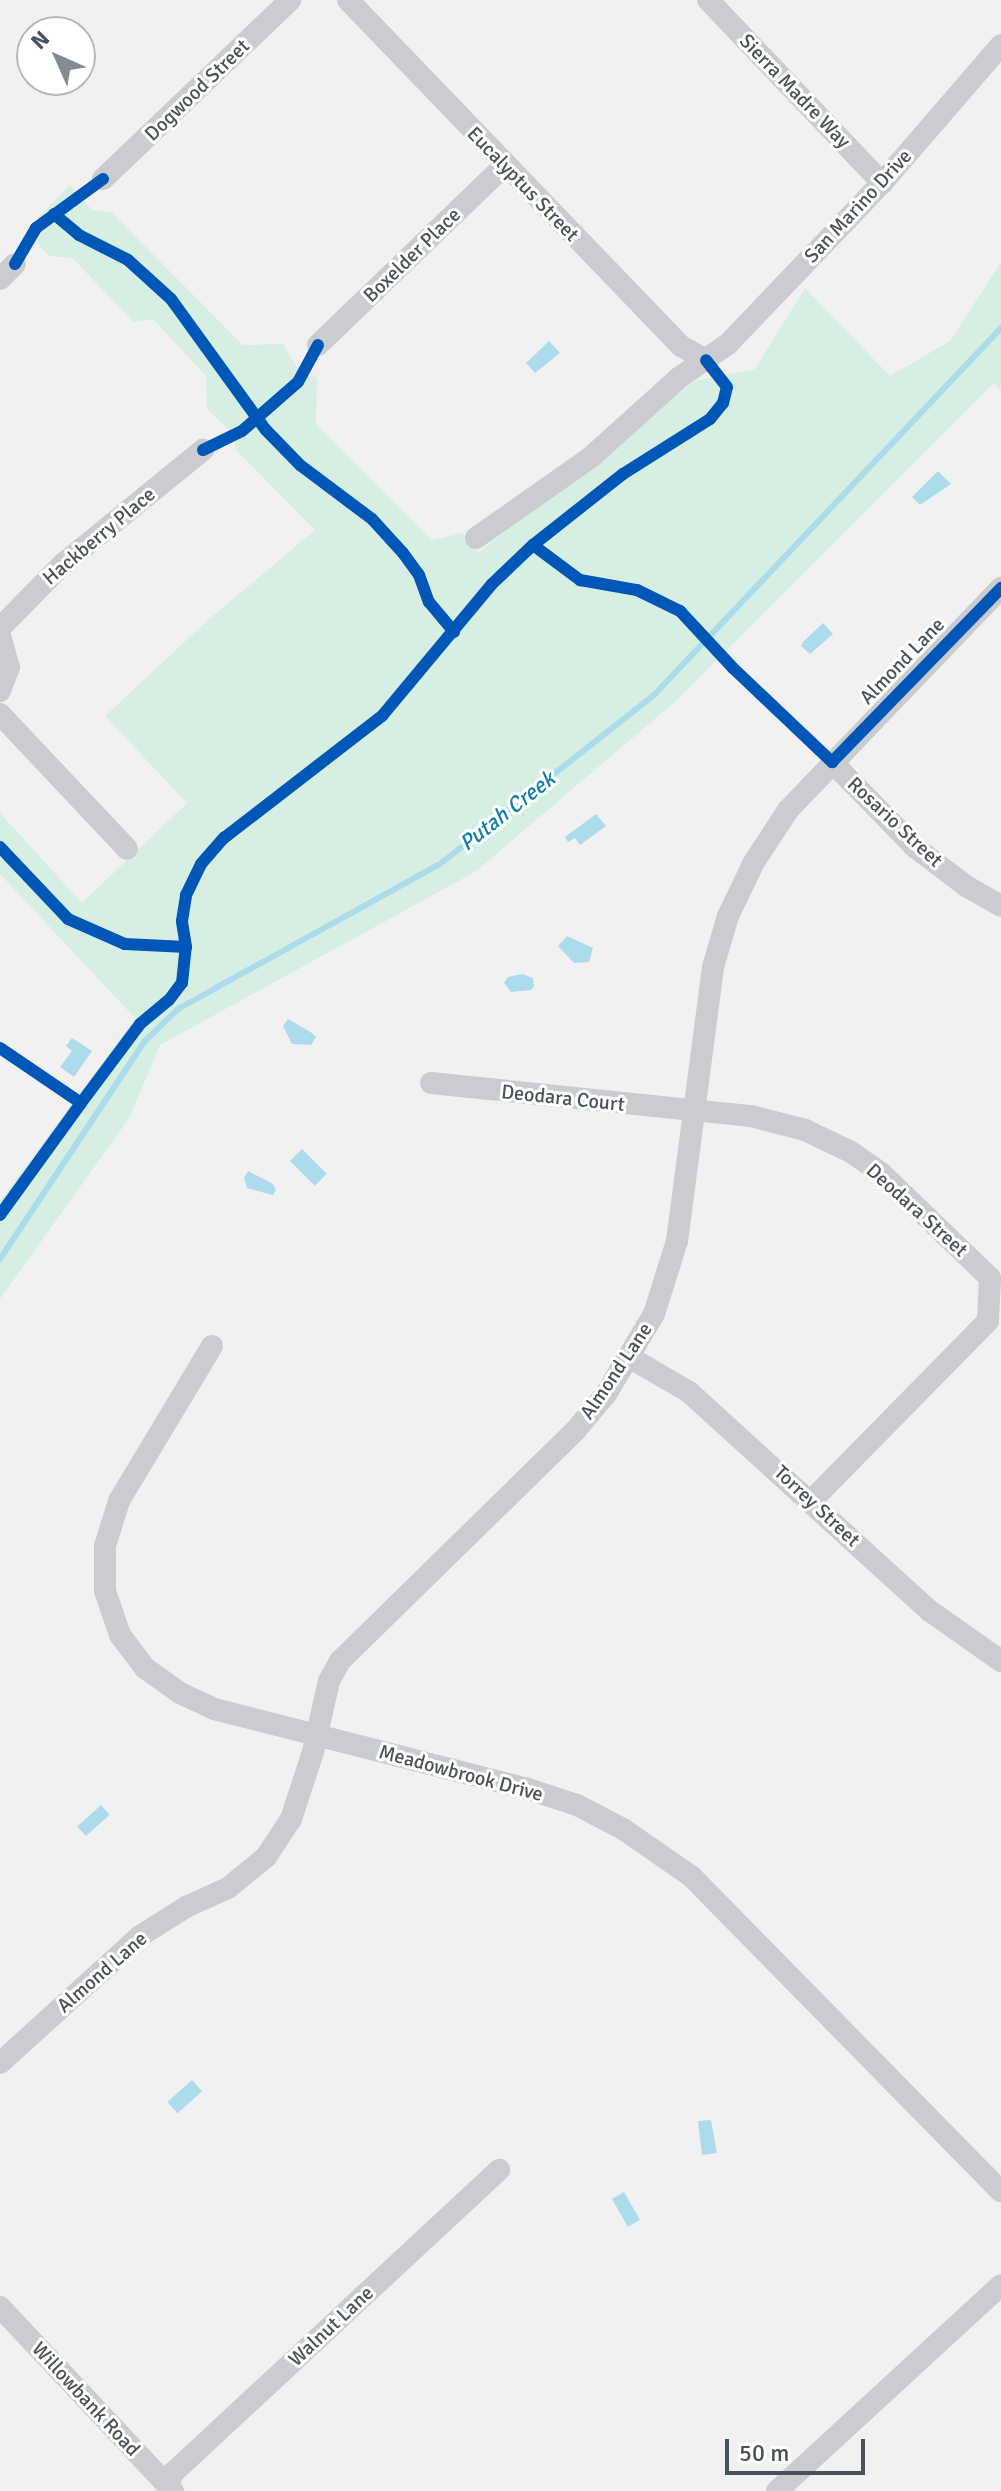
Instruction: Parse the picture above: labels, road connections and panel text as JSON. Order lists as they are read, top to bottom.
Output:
{
  "streets": {
    "street": [
      "Dogwood Street",
      "Sierra Madre Way",
      "Eucalyptus Street",
      "San Marino Drive",
      "Boxelder Place",
      "Hackberry Place",
      "Almond Lane",
      "Rosario Street",
      "Deodara Court",
      "Deodara Street",
      "Torrey Street",
      "Meadowbrook Drive",
      "Walnut Lane",
      "Willowbank Road"
    ]
  },
  "crossings": [
    ["Sierra Madre Way", "San Marino Drive"],
    ["Eucalyptus Street", "San Marino Drive"],
    ["Eucalyptus Street", "Boxelder Place"],
    ["Almond Lane", "Rosario Street"],
    ["Almond Lane", "Deodara Court"],
    ["Almond Lane", "Deodara Street"],
    ["Almond Lane", "Torrey Street"],
    ["Almond Lane", "Meadowbrook Drive"],
    ["Deodara Court", "Deodara Street"],
    ["Deodara Street", "Torrey Street"],
    ["Walnut Lane", "Willowbank Road"]
  ],
  "water": ["Putah Creek"],
  "scale_bar": "50 m",
  "north": "top left"
}
